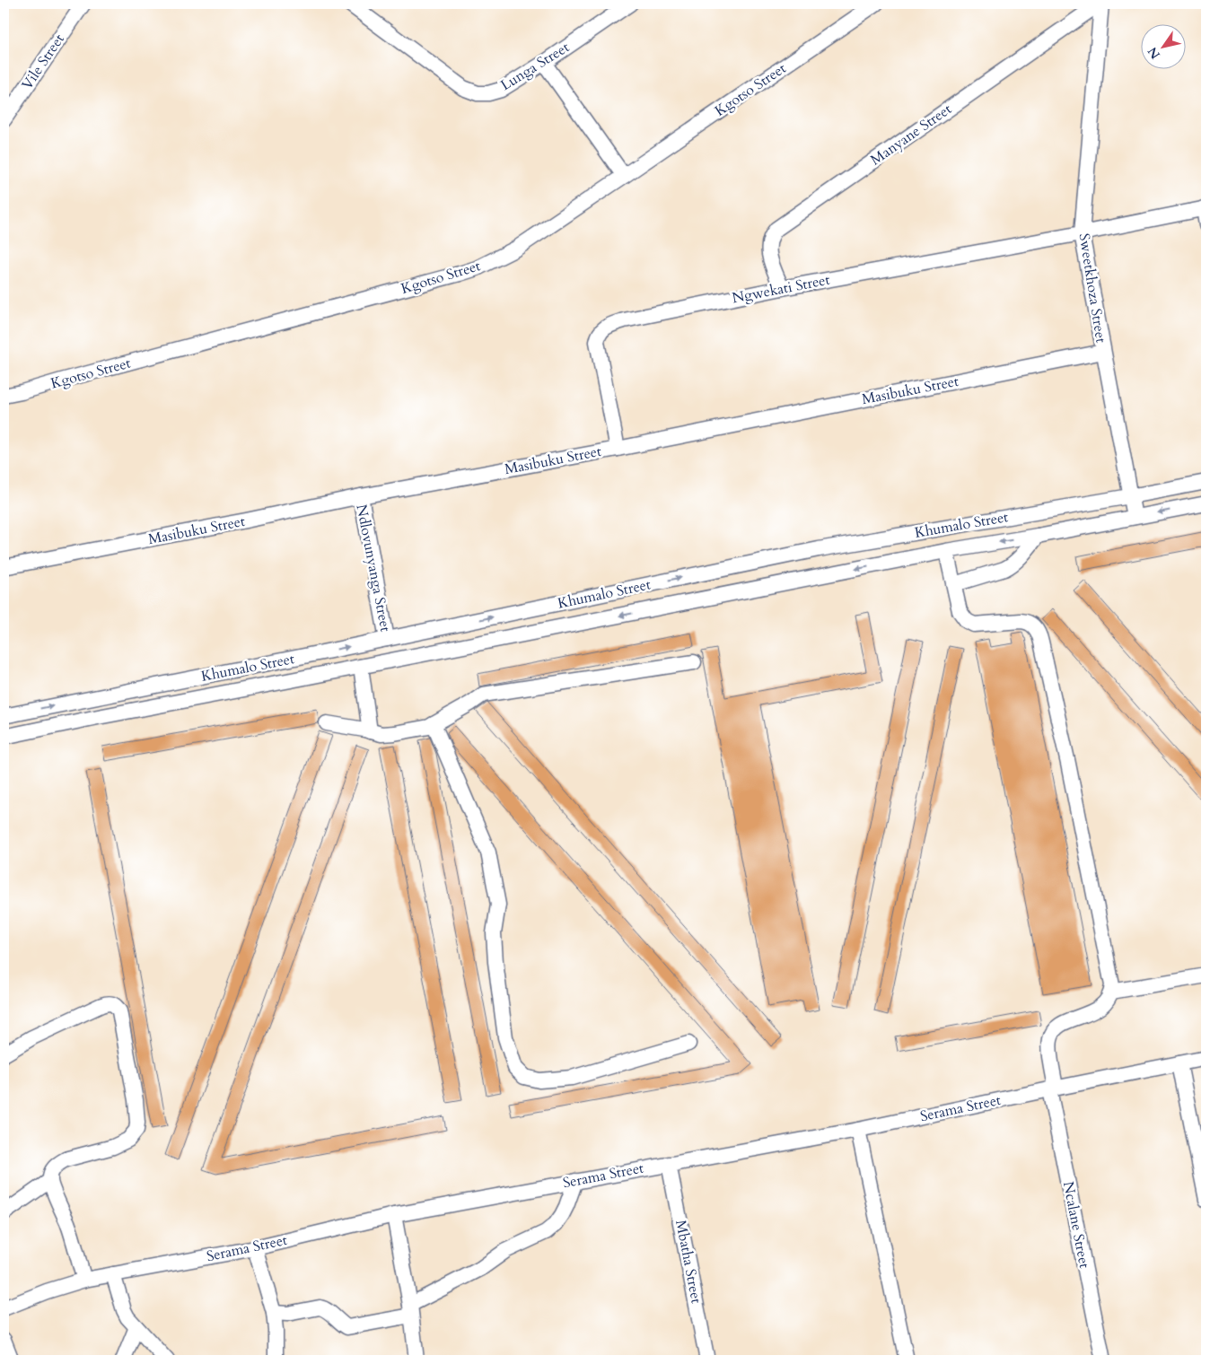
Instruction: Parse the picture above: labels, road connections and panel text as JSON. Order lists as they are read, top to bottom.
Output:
{
  "streets": {
    "street": [
      "Vile Street",
      "Lunga Street",
      "Kgotso Street",
      "Manyane Street",
      "Sweetkhoza Street",
      "Ngwekati Street",
      "Masibuku Street",
      "Khumalo Street",
      "Ndlovunyanga Street",
      "Serama Street",
      "Ncalane Street",
      "Mbatha Street"
    ]
  },
  "crossings": [
    ["Manyane Street", "Sweetkhoza Street"],
    ["Manyane Street", "Ngwekati Street"],
    ["Sweetkhoza Street", "Ngwekati Street"],
    ["Sweetkhoza Street", "Masibuku Street"],
    ["Sweetkhoza Street", "Khumalo Street"],
    ["Ngwekati Street", "Masibuku Street"],
    ["Masibuku Street", "Ndlovunyanga Street"],
    ["Khumalo Street", "Ndlovunyanga Street"],
    ["Serama Street", "Ncalane Street"],
    ["Serama Street", "Mbatha Street"]
  ],
  "north": "bottom left"
}
